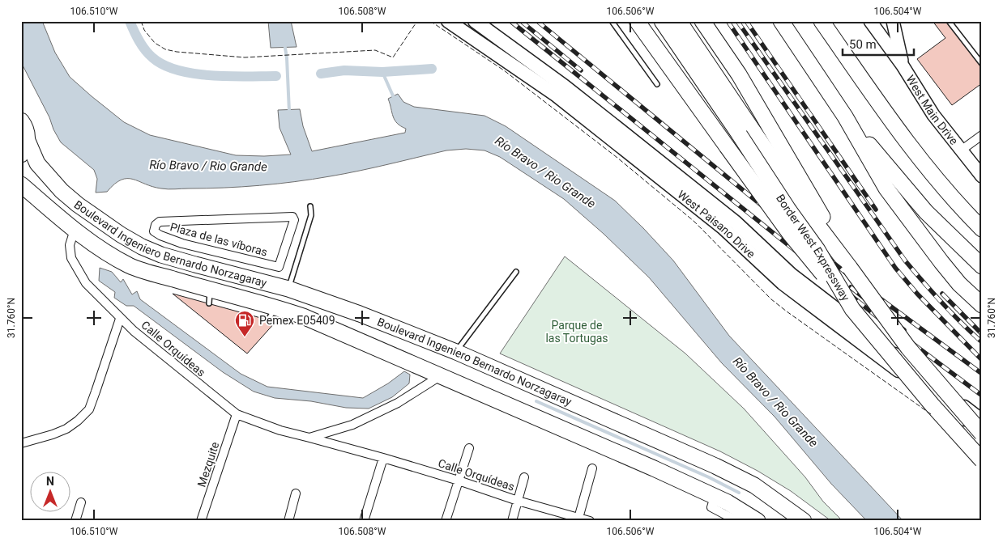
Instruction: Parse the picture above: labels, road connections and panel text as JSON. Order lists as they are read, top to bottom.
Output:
{
  "streets": {
    "highway": ["Boulevard Ingeniero Bernardo Norzagaray", "Border West Expressway"],
    "main road": ["West Paisano Drive"],
    "street": [
      "West Main Drive",
      "Plaza de las víboras",
      "Calle Orquídeas",
      "Mezquite"
    ]
  },
  "crossings": [
    ["West Paisano Drive", "Border West Expressway"],
    ["Boulevard Ingeniero Bernardo Norzagaray", "Calle Orquídeas"],
    ["Calle Orquídeas", "Mezquite"]
  ],
  "water": ["Río Bravo / Rio Grande"],
  "parks": ["Parque de las Tortugas"],
  "places": {
    "fuel station": ["Pemex E05409"]
  },
  "scale_bar": "50 m",
  "north": "top",
  "coordinates": [
    "106.510°W",
    "106.508°W",
    "106.506°W",
    "106.504°W",
    "31.760°N"
  ]
}
